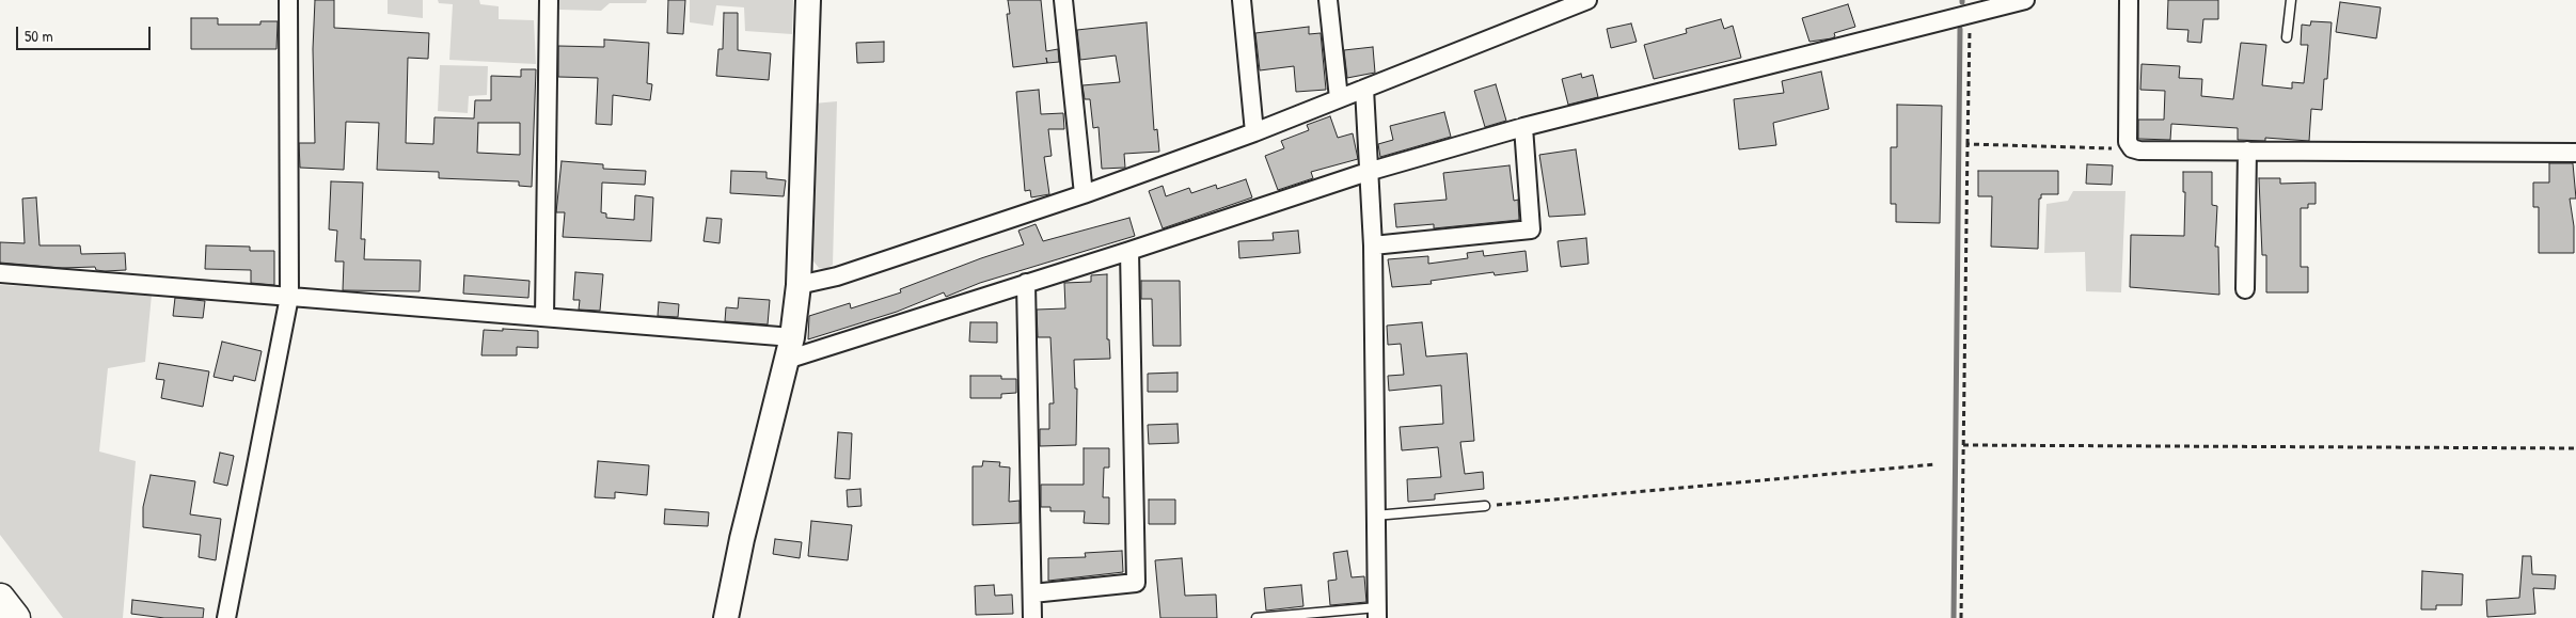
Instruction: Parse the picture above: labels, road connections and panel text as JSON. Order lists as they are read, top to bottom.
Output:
{
  "scale_bar": "50 m"
}
